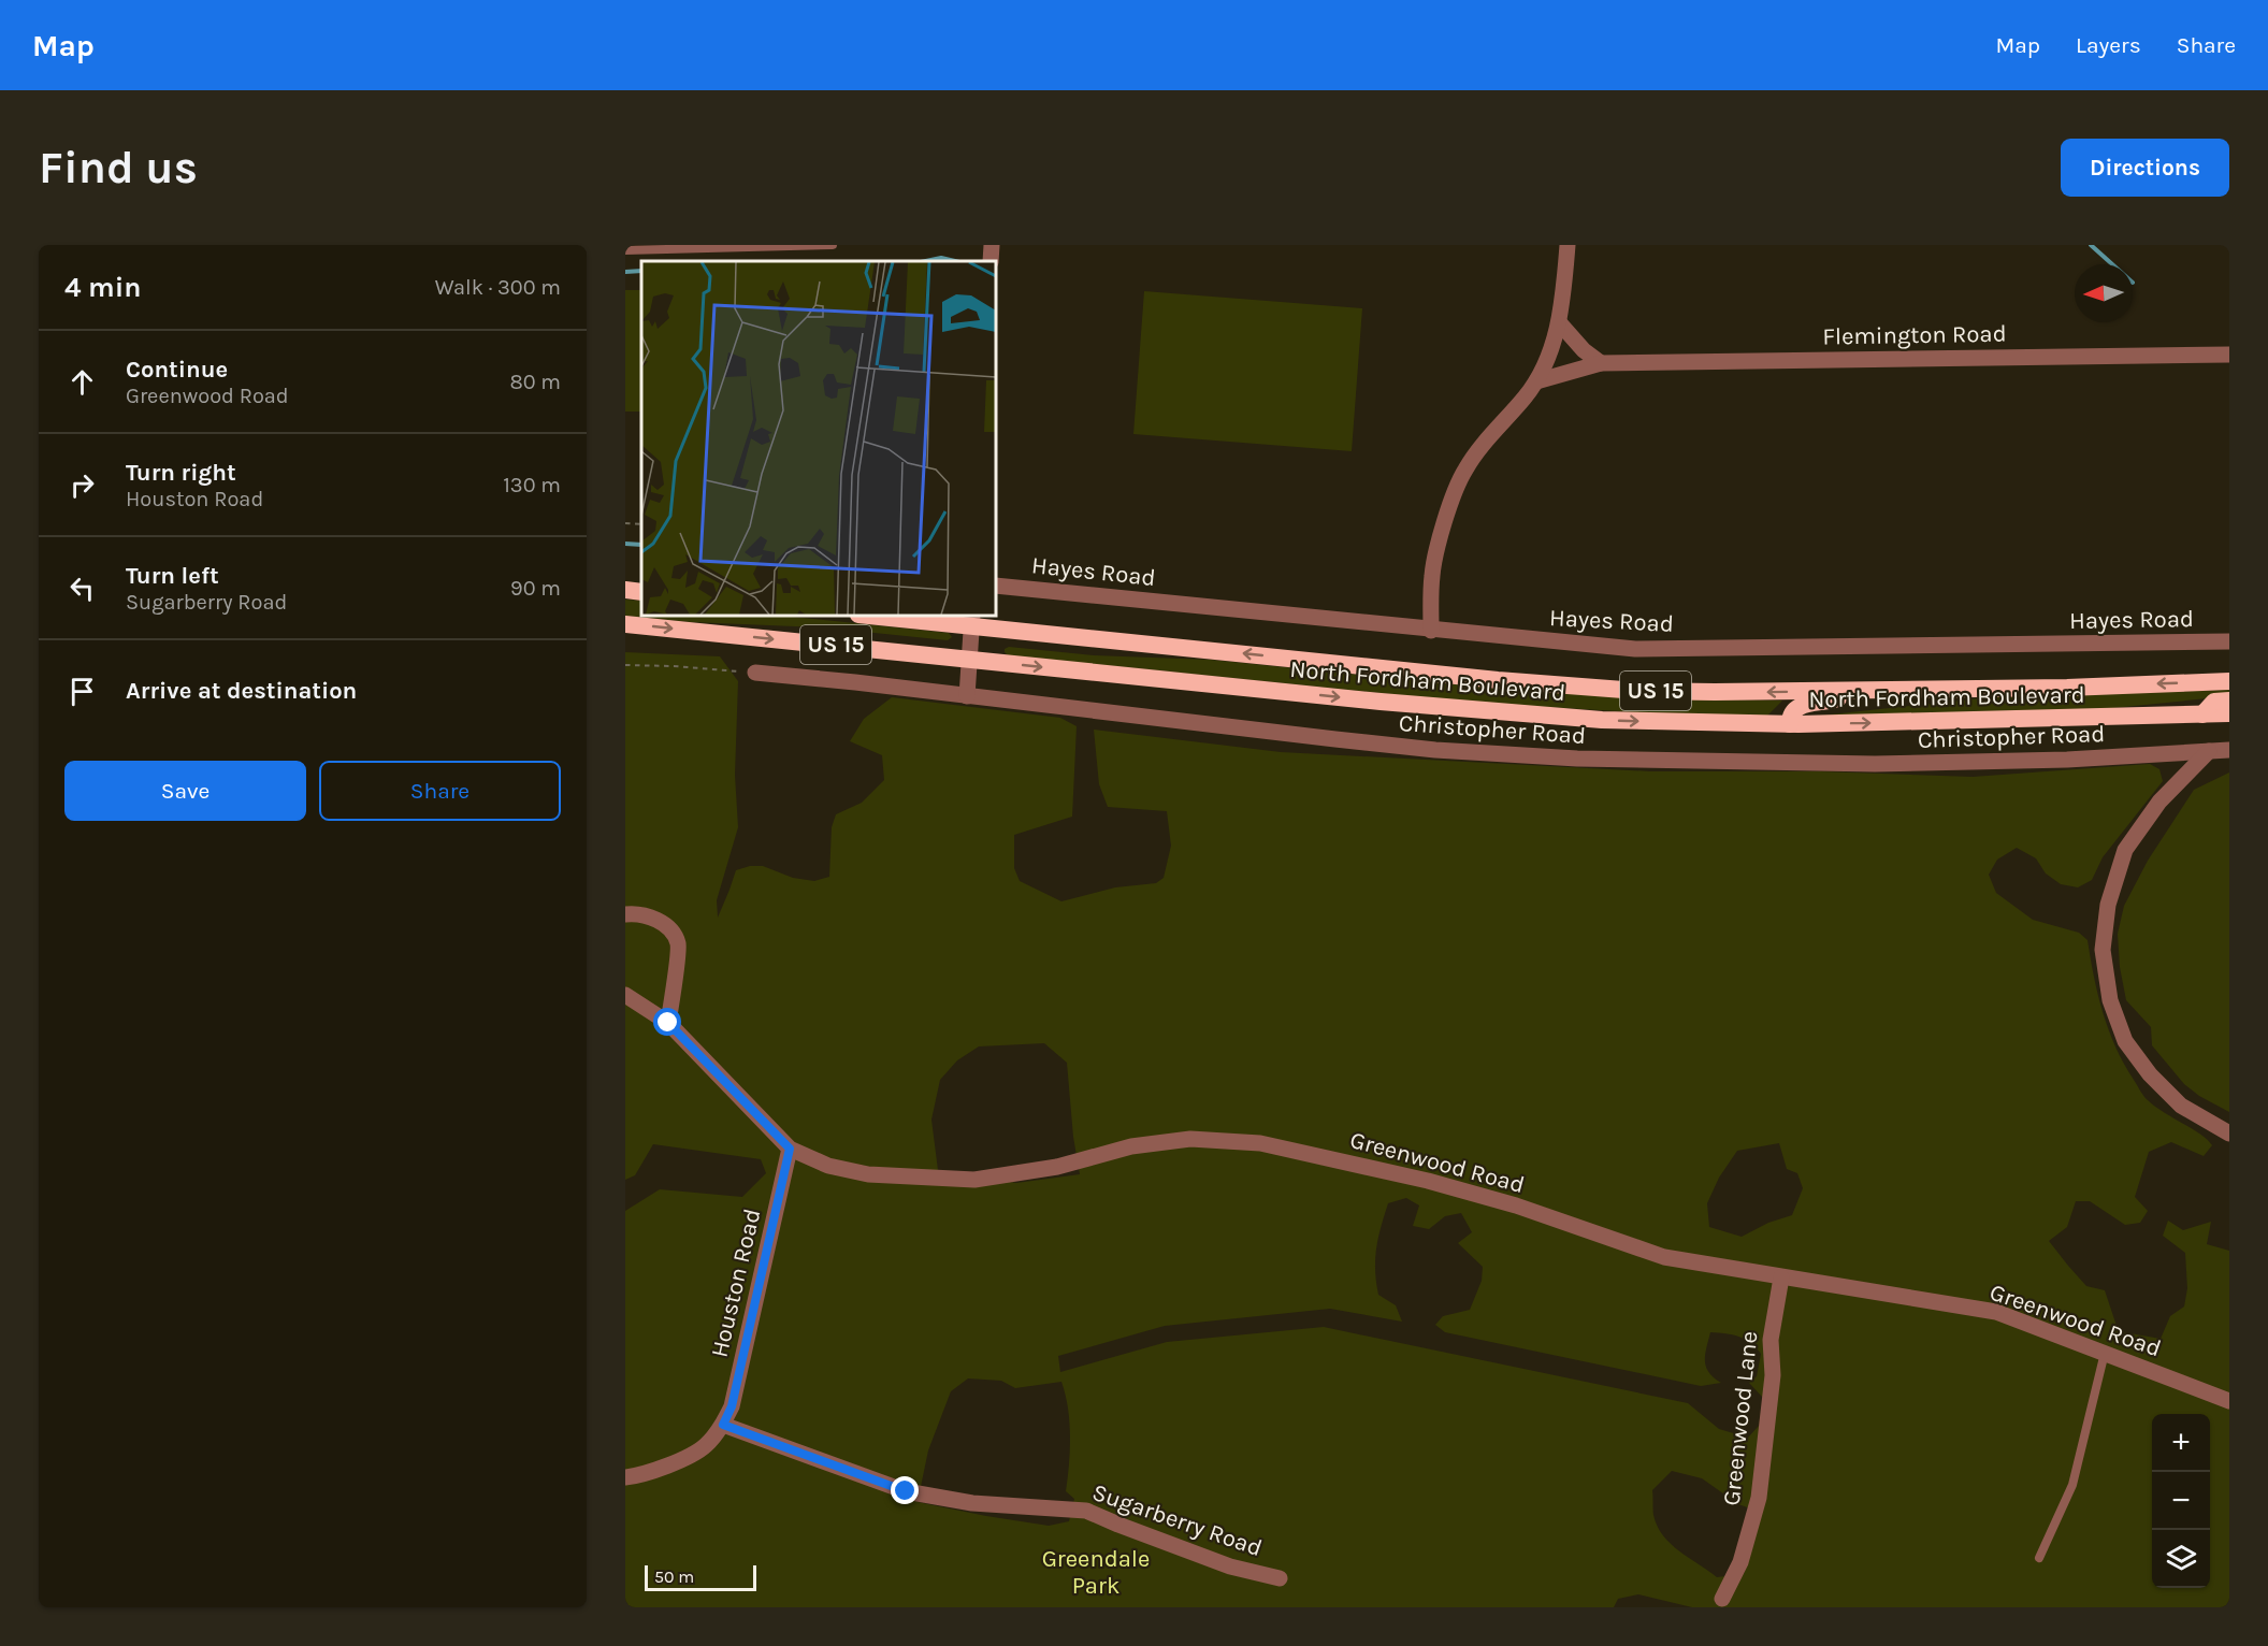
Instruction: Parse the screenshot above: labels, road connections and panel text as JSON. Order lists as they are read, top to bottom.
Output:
{
  "streets": {
    "highway": ["US 15", "North Fordham Boulevard"],
    "street": [
      "Flemington Road",
      "Hayes Road",
      "Christopher Road",
      "Greenwood Road",
      "Houston Road",
      "Greenwood Lane",
      "Sugarberry Road"
    ]
  },
  "crossings": [
    ["Greenwood Road", "Houston Road"],
    ["Greenwood Road", "Greenwood Lane"],
    ["Houston Road", "Sugarberry Road"]
  ],
  "parks": ["Greendale Park"],
  "scale_bar": "50 m",
  "north": "left",
  "page": {
    "header": "Map",
    "nav": ["Map", "Layers", "Share"],
    "buttons": [
      "Directions",
      ["Save", "Share"]
    ],
    "title": "Find us",
    "heading": ["4 min", "Walk · 300 m"],
    "list": [
      ["Continue", "Greenwood Road", "80 m"],
      ["Turn right", "Houston Road", "130 m"],
      ["Turn left", "Sugarberry Road", "90 m"],
      "Arrive at destination"
    ],
    "map_buttons": ["+", "−"],
    "scale": "50 m"
  }
}
